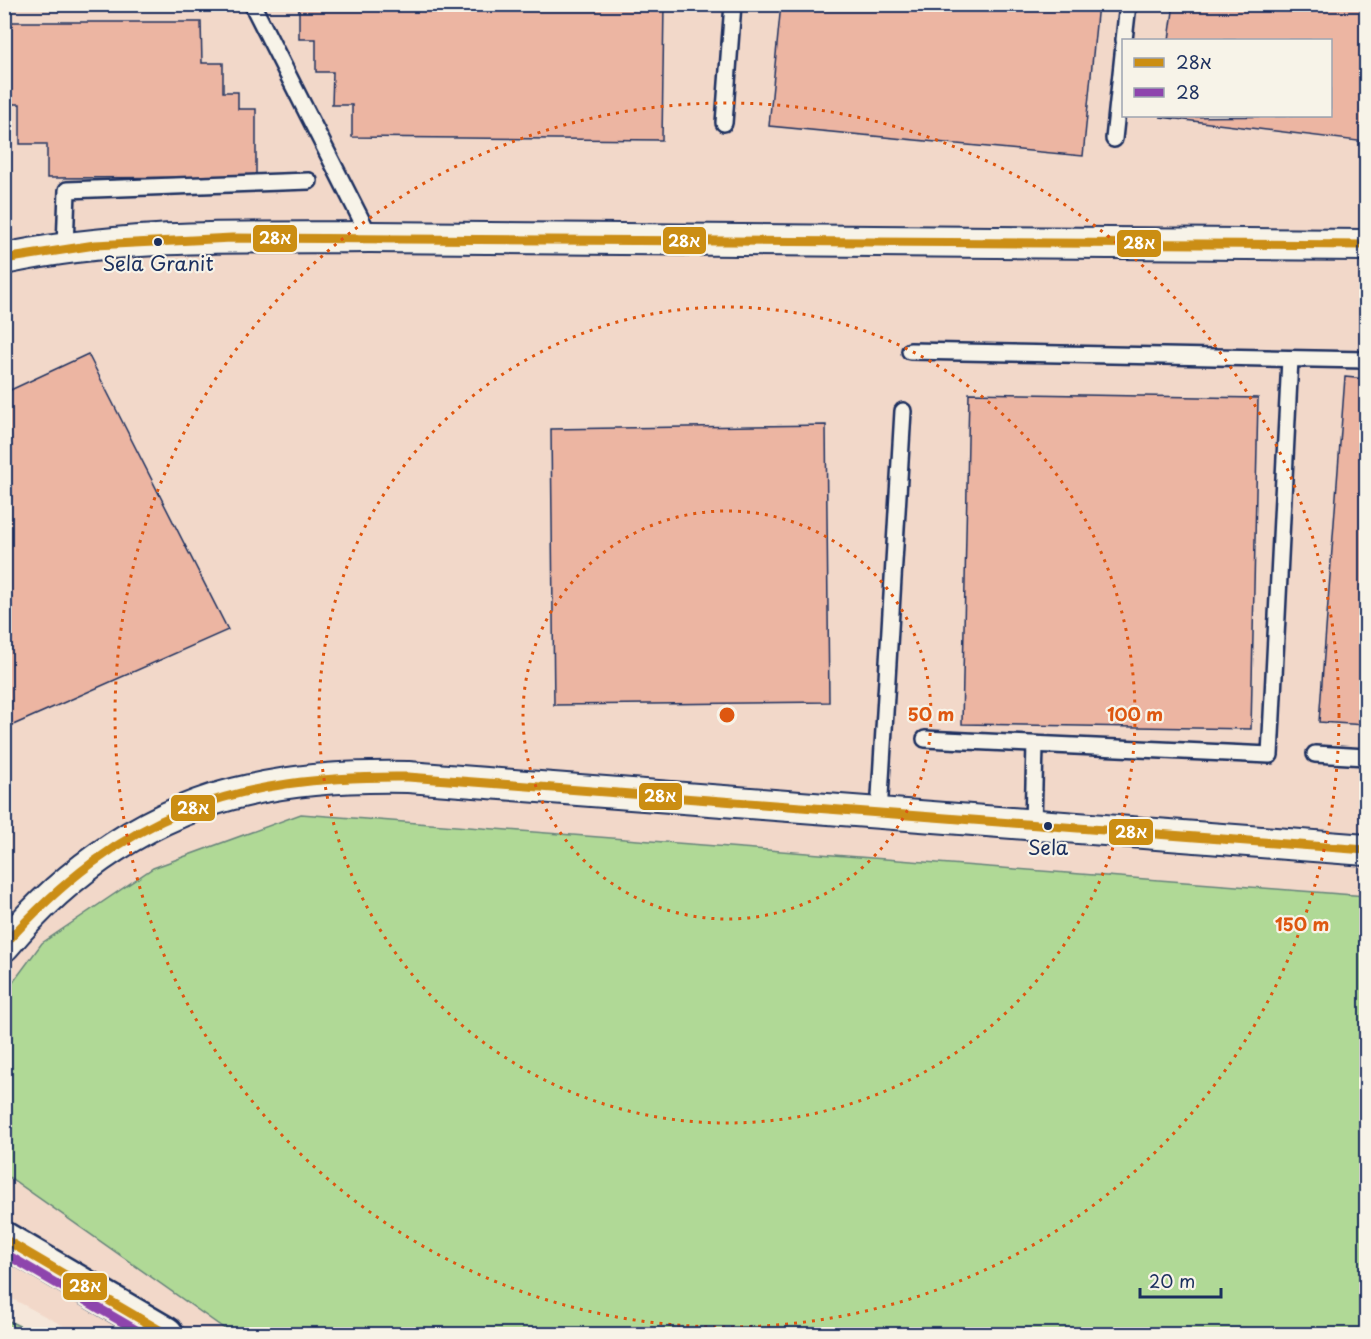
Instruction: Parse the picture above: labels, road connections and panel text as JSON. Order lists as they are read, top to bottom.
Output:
{
  "places": ["Sela Granit", "Sela"],
  "lines": ["transit line 28א", "transit line 28"],
  "legend": ["28א", "28"],
  "scale_bar": "20 m",
  "rings": ["50 m", "100 m", "150 m"]
}
